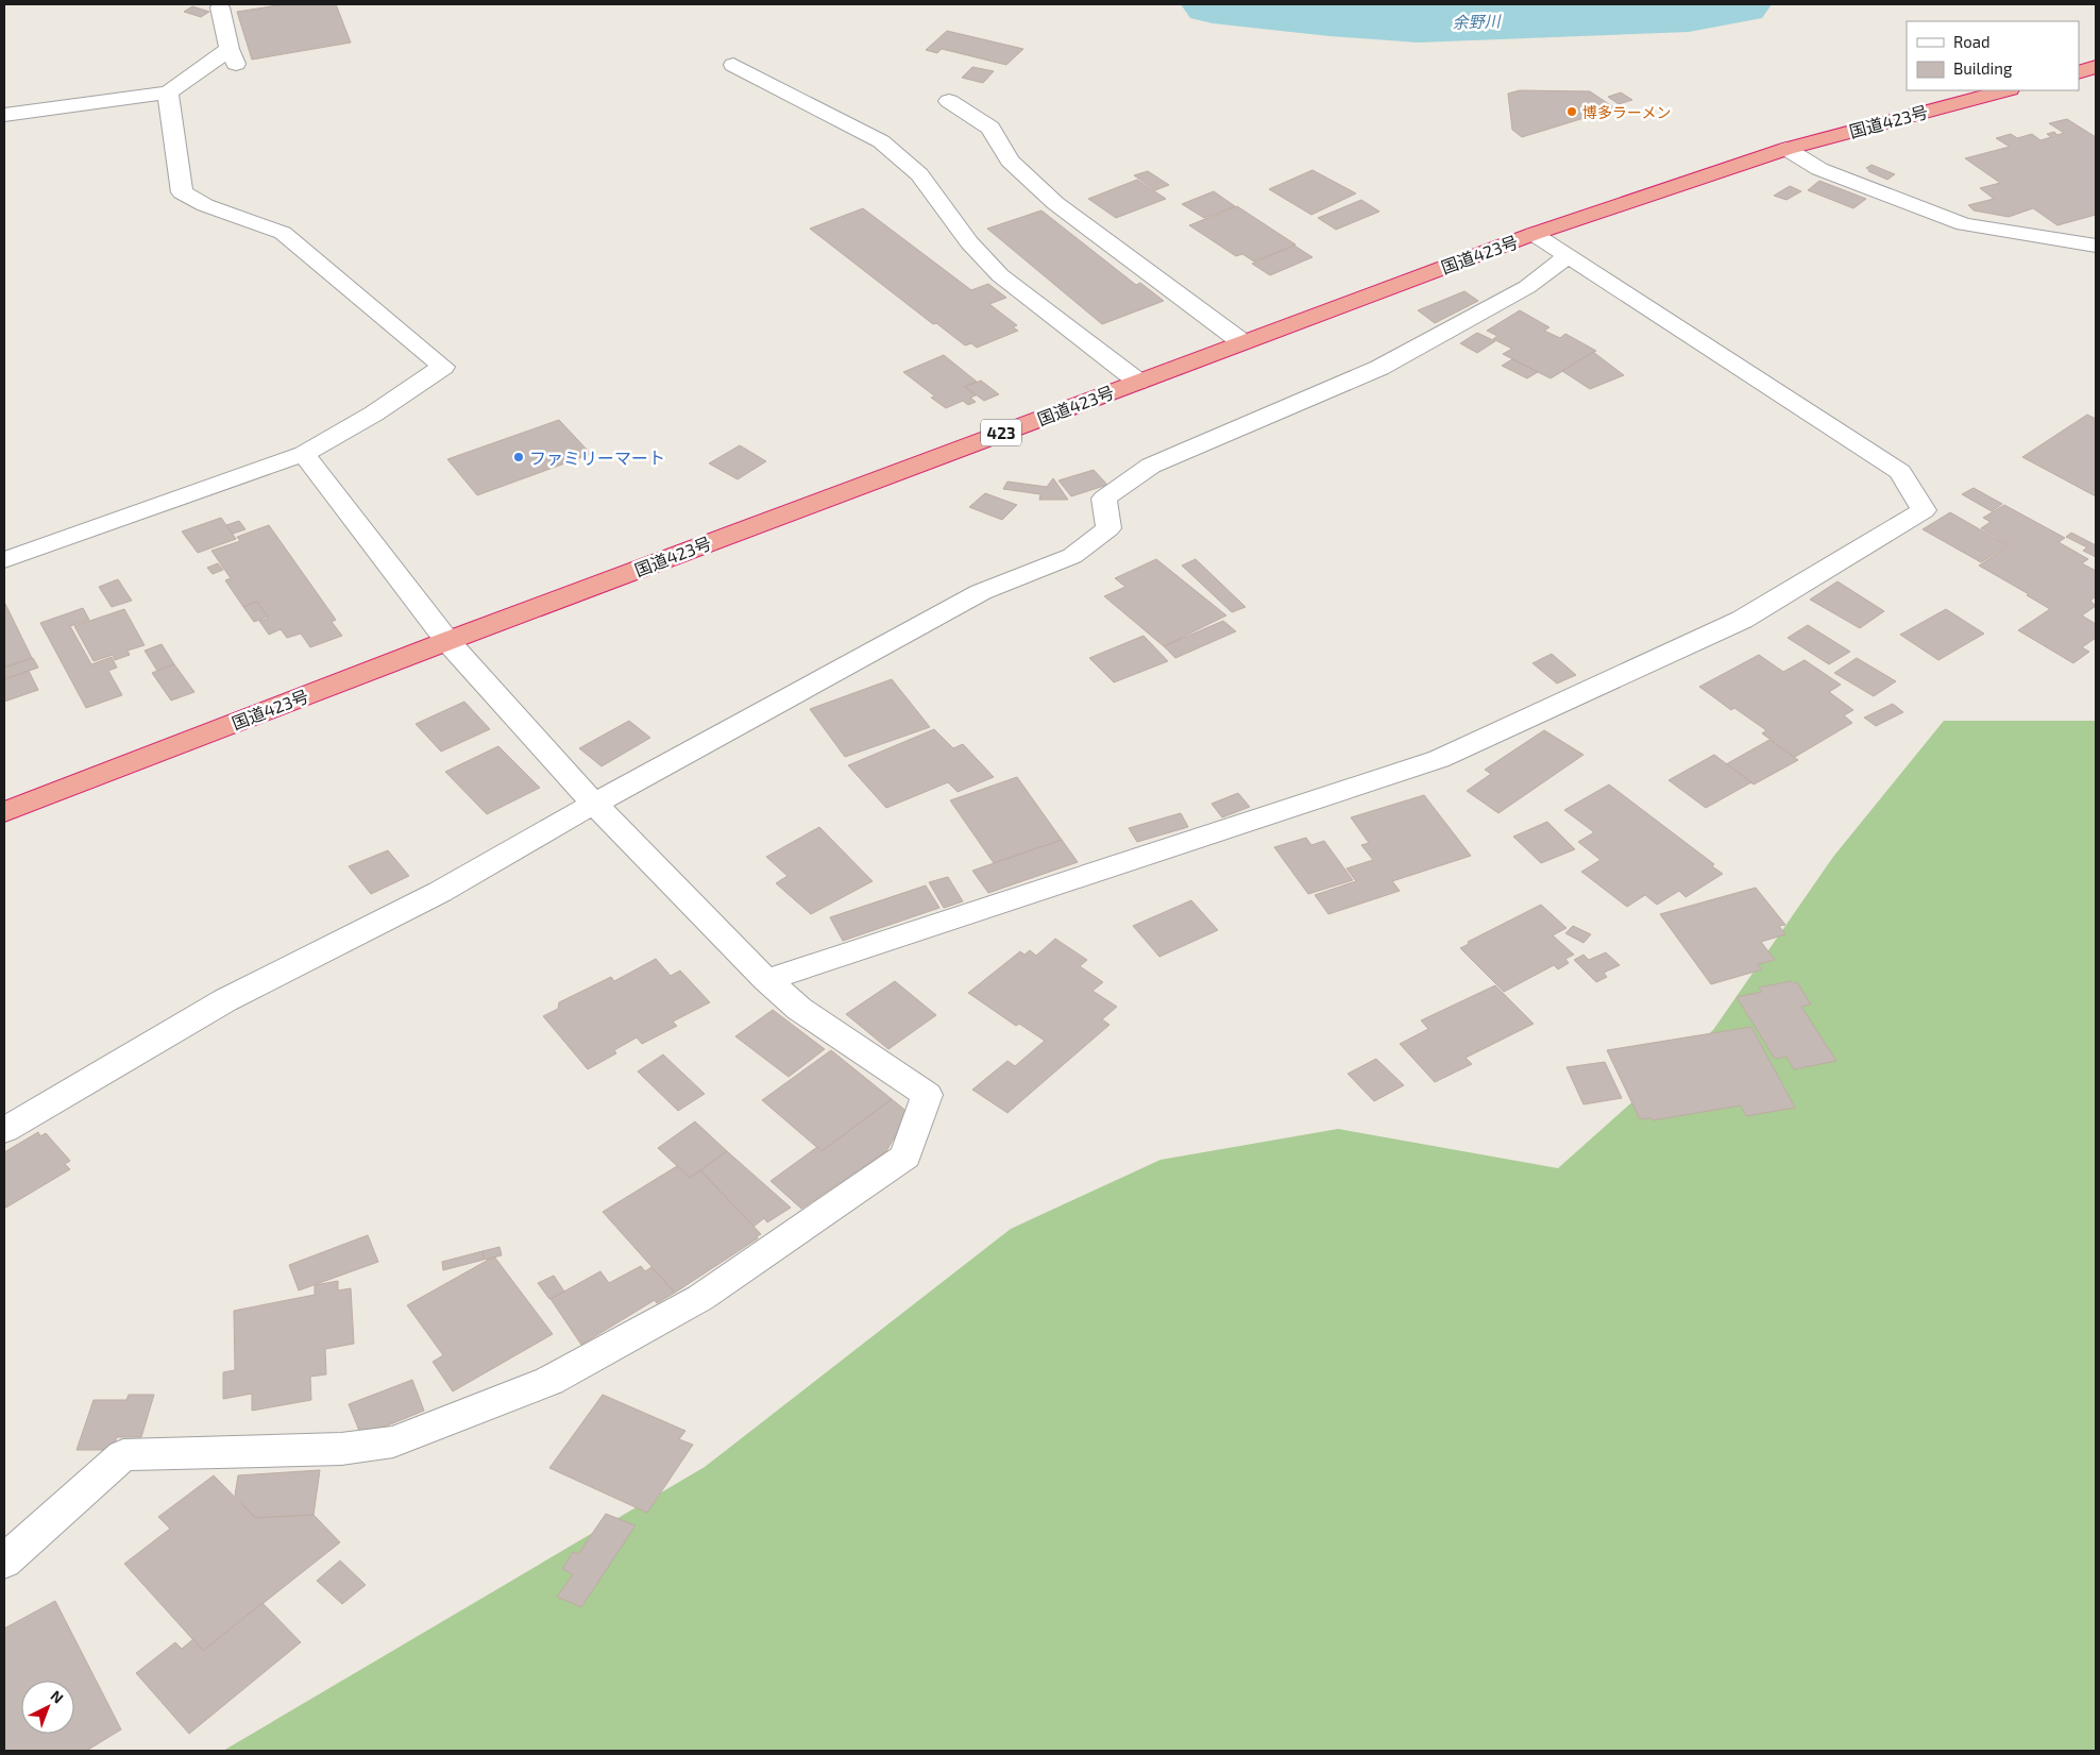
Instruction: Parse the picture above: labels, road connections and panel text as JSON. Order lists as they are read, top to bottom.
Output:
{
  "streets": {
    "highway": ["国道423号", "423"]
  },
  "water": ["余野川"],
  "places": ["博多ラーメン", "ファミリーマート"],
  "legend": ["Road", "Building"],
  "north": "top right"
}
